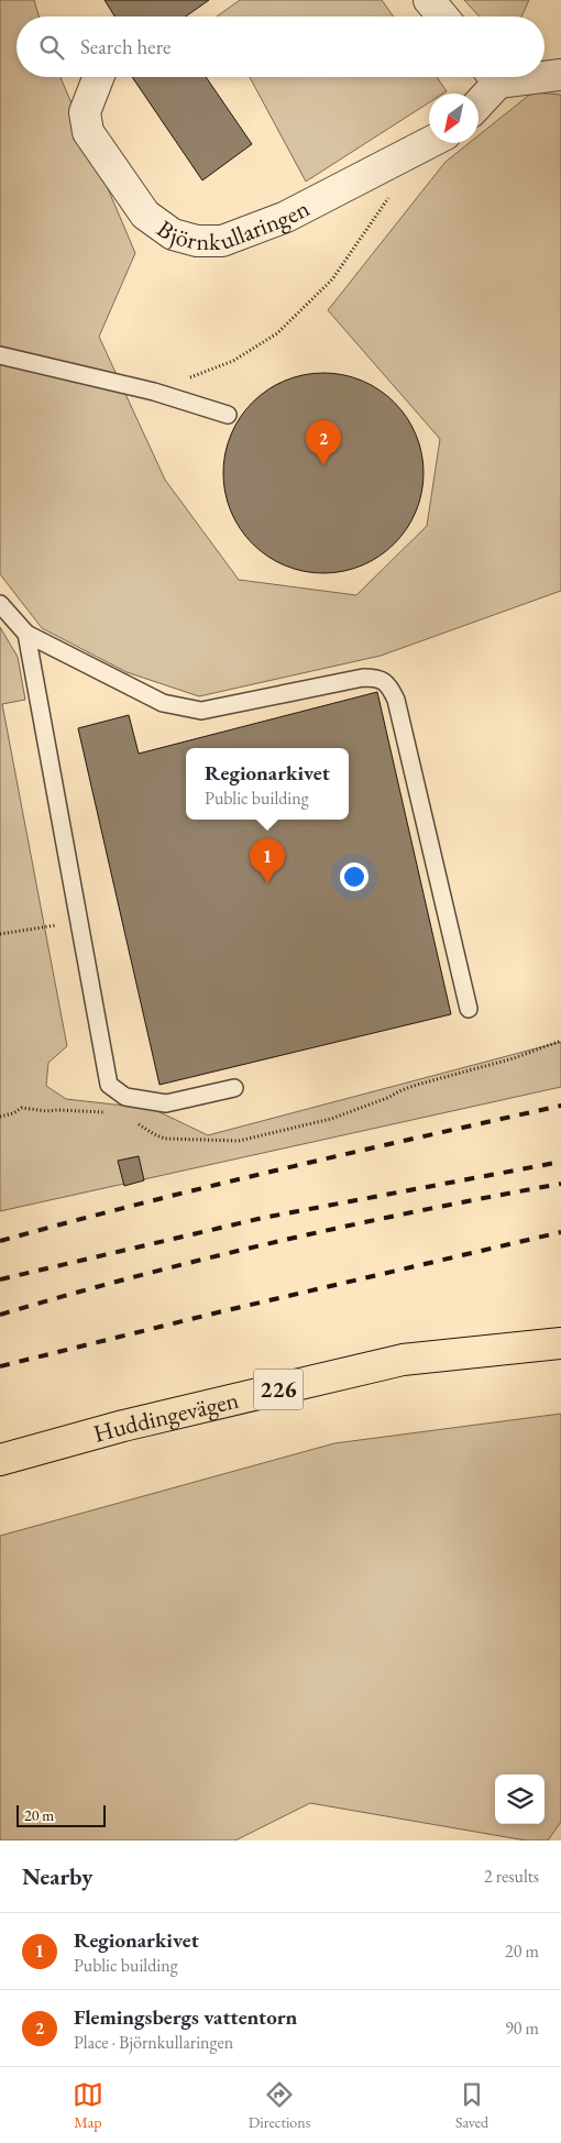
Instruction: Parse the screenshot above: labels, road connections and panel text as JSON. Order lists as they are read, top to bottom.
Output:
{
  "streets": {
    "main road": ["226", "Huddingevägen"],
    "street": ["Björnkullaringen"]
  },
  "scale_bar": "20 m",
  "north": "bottom left",
  "page": {
    "search": "Search here",
    "pins": ["2", "1"],
    "popup": ["Regionarkivet", "Public building"],
    "scale": "20 m",
    "heading": ["Nearby", "2 results"],
    "list": [
      {
        "mark": "1",
        "name": "Regionarkivet",
        "note": "Public building",
        "value": "20 m"
      },
      {
        "mark": "2",
        "name": "Flemingsbergs vattentorn",
        "note": "Place · Björnkullaringen",
        "value": "90 m"
      }
    ],
    "nav": ["Map", "Directions", "Saved"]
  }
}
